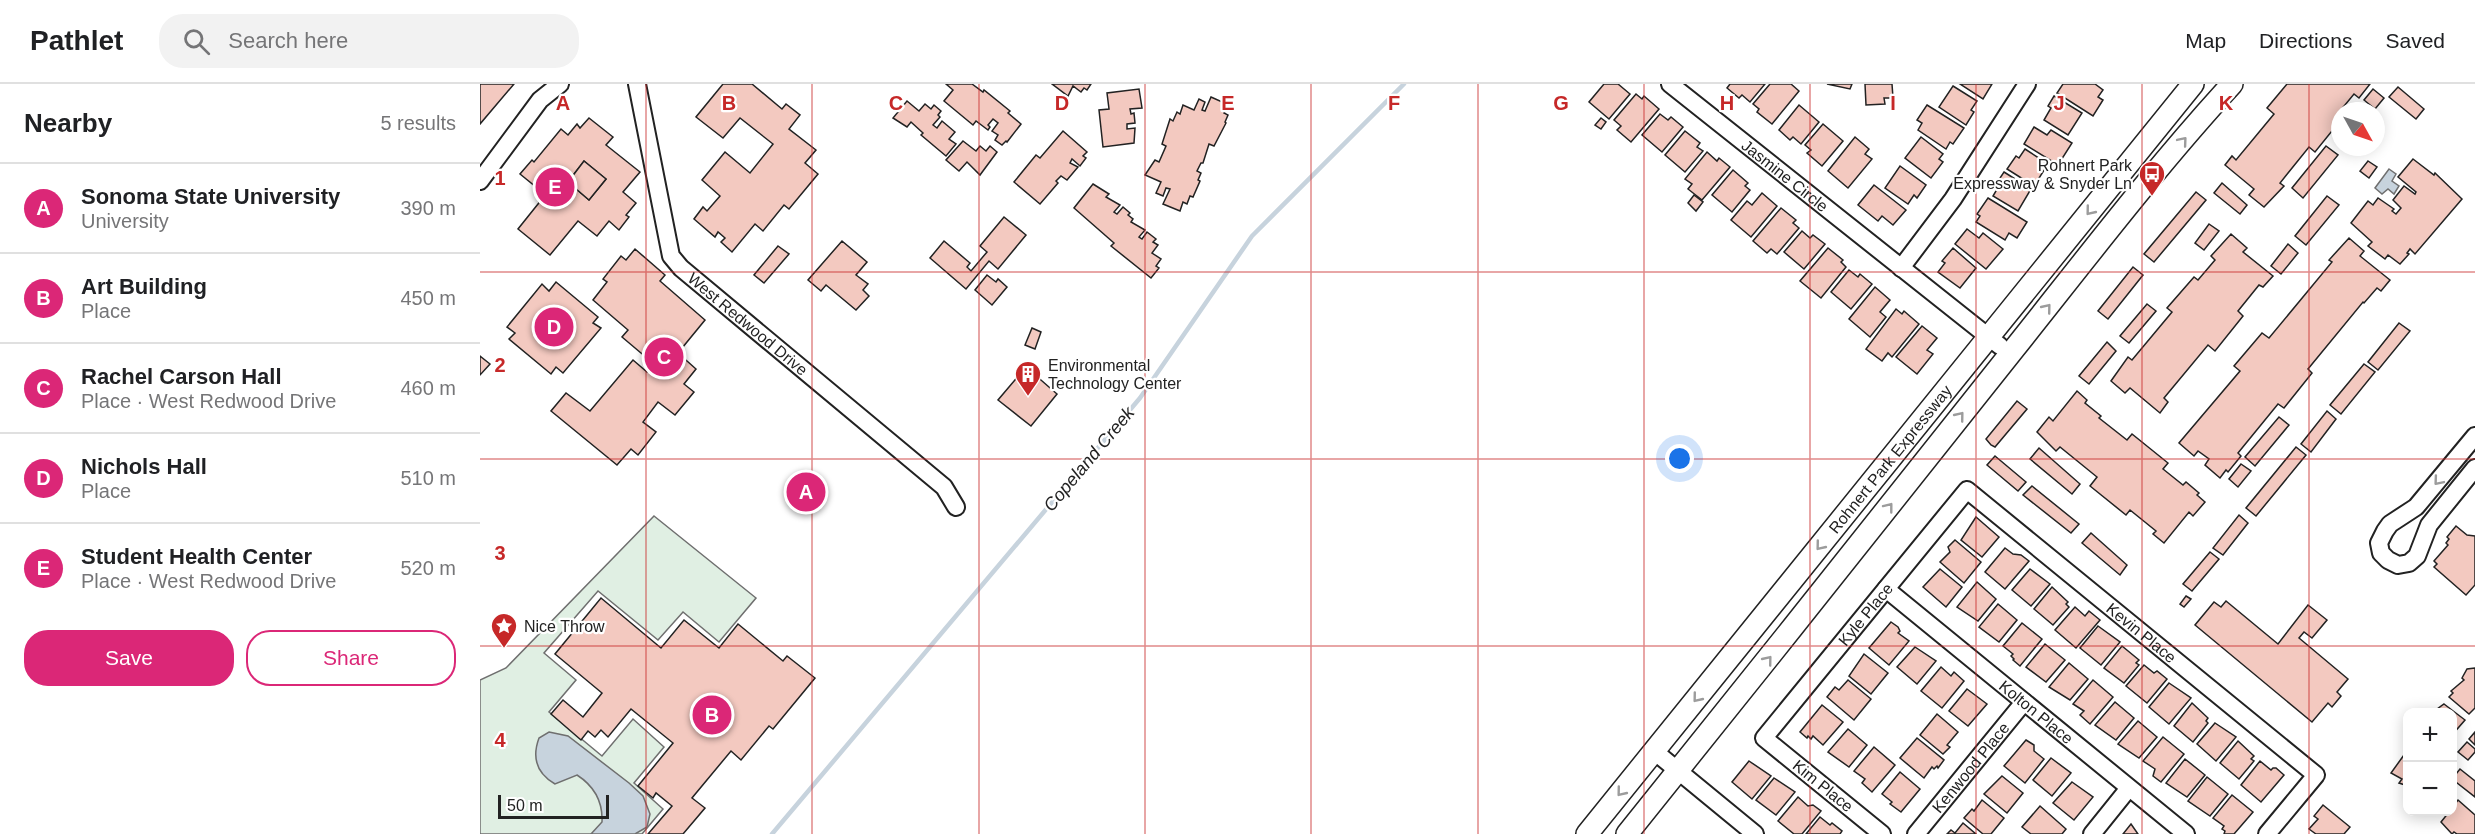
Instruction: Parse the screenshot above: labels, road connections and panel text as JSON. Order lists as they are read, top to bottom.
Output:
{
  "streets": {
    "main road": ["Rohnert Park Expressway"],
    "street": [
      "Jasmine Circle",
      "West Redwood Drive",
      "Kyle Place",
      "Kevin Place",
      "Kolton Place",
      "Kenwood Place",
      "Kim Place"
    ]
  },
  "crossings": [
    ["Jasmine Circle", "Rohnert Park Expressway"],
    ["Kyle Place", "Kevin Place"],
    ["Kyle Place", "Kolton Place"],
    ["Kyle Place", "Kim Place"],
    ["Kolton Place", "Kenwood Place"]
  ],
  "water": ["Copeland Creek"],
  "places": {
    "bus stop": ["Rohnert Park Expressway & Snyder Ln"],
    "building": ["Environmental Technology Center"],
    "place": ["Nice Throw"]
  },
  "scale_bar": "50 m",
  "north": "bottom right",
  "page": {
    "header": "Pathlet",
    "search": "Search here",
    "nav": ["Map", "Directions", "Saved"],
    "heading": ["Nearby", "5 results"],
    "list": [
      {
        "mark": "A",
        "name": "Sonoma State University",
        "note": "University",
        "value": "390 m"
      },
      {
        "mark": "B",
        "name": "Art Building",
        "note": "Place",
        "value": "450 m"
      },
      {
        "mark": "C",
        "name": "Rachel Carson Hall",
        "note": "Place · West Redwood Drive",
        "value": "460 m"
      },
      {
        "mark": "D",
        "name": "Nichols Hall",
        "note": "Place",
        "value": "510 m"
      },
      {
        "mark": "E",
        "name": "Student Health Center",
        "note": "Place · West Redwood Drive",
        "value": "520 m"
      }
    ],
    "pins": [
      "E",
      "D",
      "C",
      "A",
      "B"
    ],
    "buttons": ["Save", "Share"],
    "map_buttons": ["+", "−"],
    "scale": "50 m"
  },
  "grid": {
    "columns": [
      "A",
      "B",
      "C",
      "D",
      "E",
      "F",
      "G",
      "H",
      "I",
      "J",
      "K"
    ],
    "rows": [
      "1",
      "2",
      "3",
      "4"
    ]
  }
}
